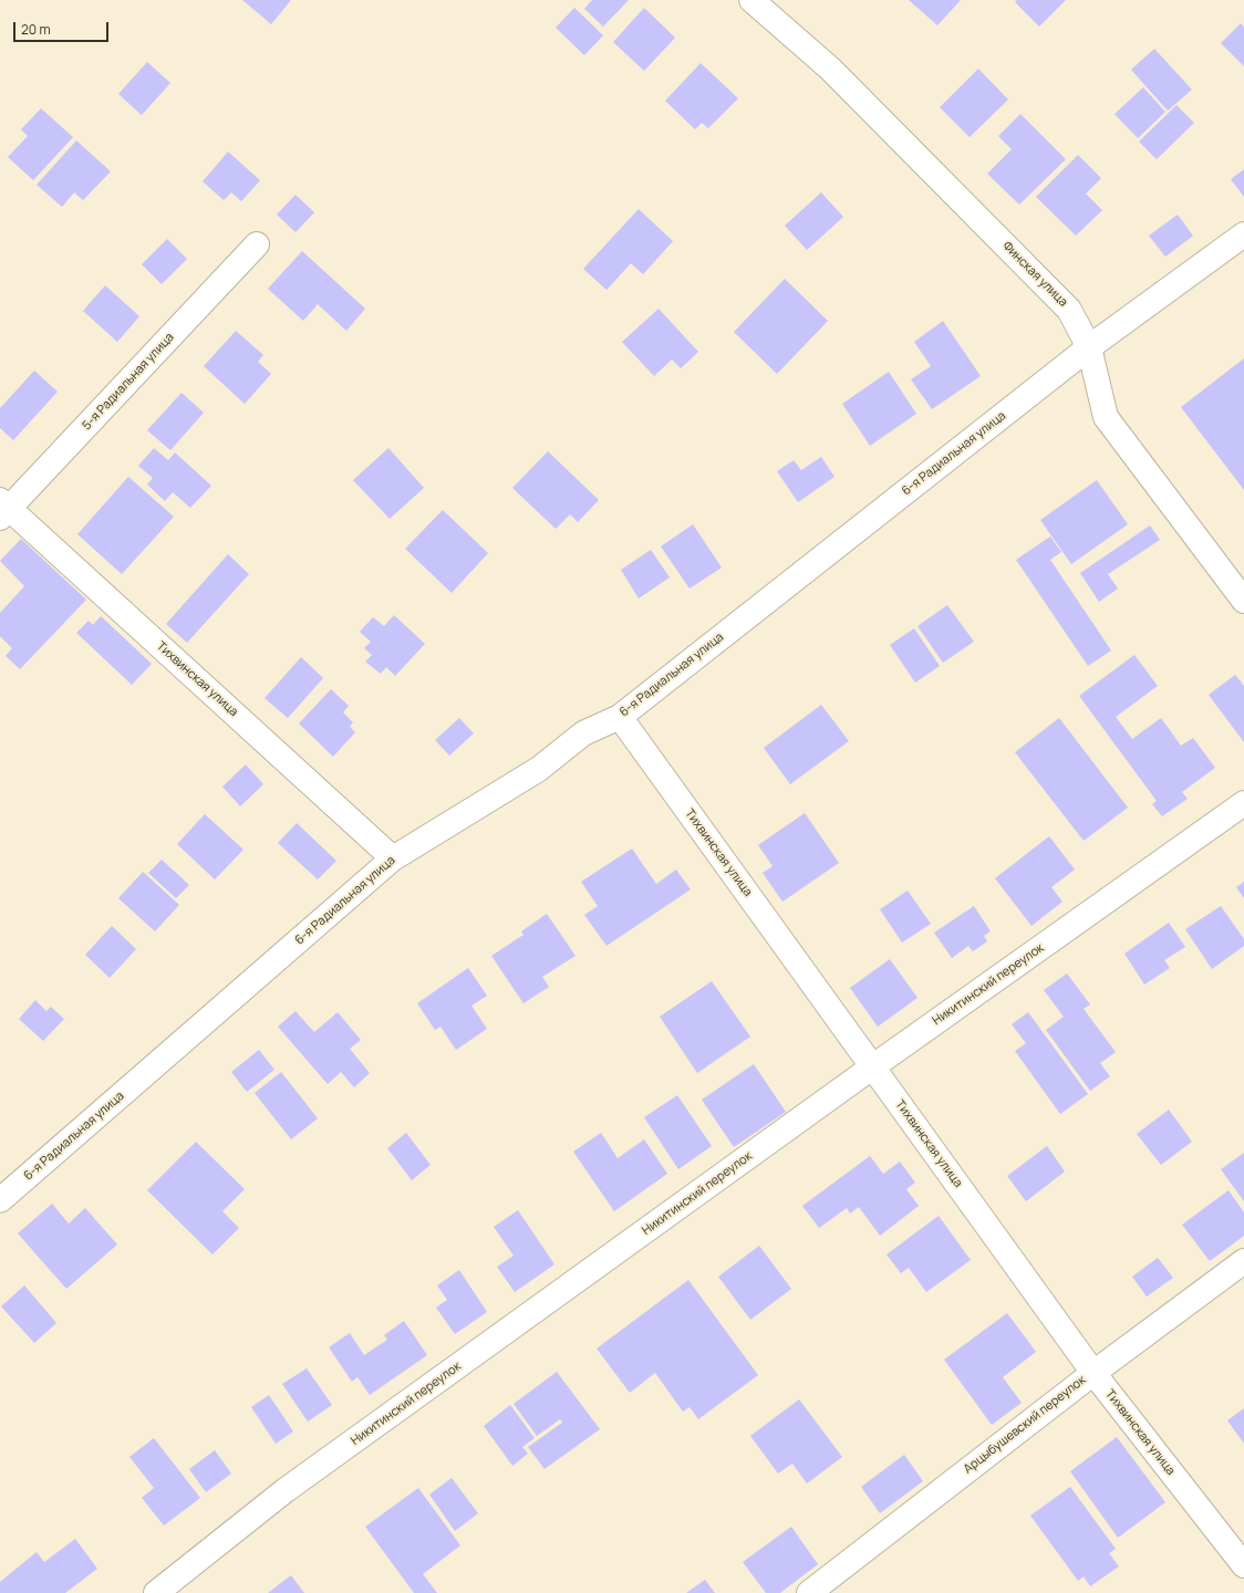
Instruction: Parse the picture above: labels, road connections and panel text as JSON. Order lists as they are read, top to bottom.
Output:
{
  "streets": {
    "street": [
      "Финская улица",
      "5-я Радиальная улица",
      "6-я Радиальная улица",
      "Тихвинская улица",
      "Никитинский переулок",
      "Арцыбушевский переулок"
    ]
  },
  "crossings": [
    ["Финская улица", "6-я Радиальная улица"],
    ["5-я Радиальная улица", "Тихвинская улица"],
    ["6-я Радиальная улица", "Тихвинская улица"],
    ["Тихвинская улица", "Никитинский переулок"],
    ["Тихвинская улица", "Арцыбушевский переулок"]
  ],
  "scale_bar": "20 m"
}
